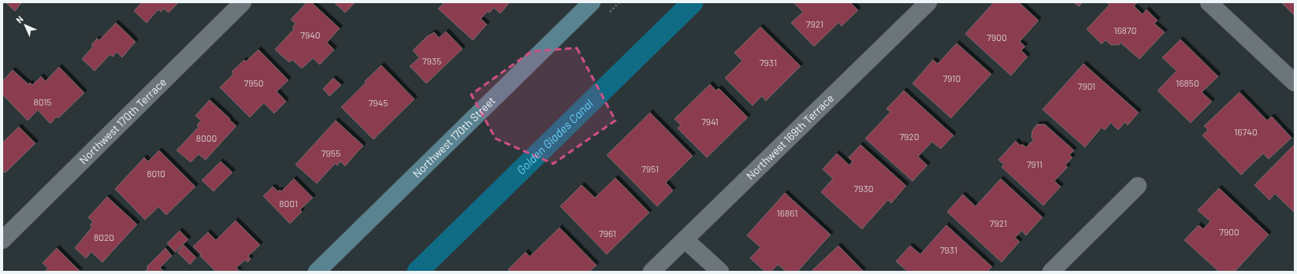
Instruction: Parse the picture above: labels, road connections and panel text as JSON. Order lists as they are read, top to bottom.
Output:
{
  "streets": {
    "street": ["Northwest 170th Terrace", "Northwest 170th Street", "Northwest 169th Terrace"]
  },
  "water": ["Golden Glades Canal"],
  "house_numbers": [
    "7921",
    "16870",
    "7940",
    "7900",
    "7935",
    "7931",
    "7910",
    "7950",
    "16850",
    "7901",
    "8015",
    "7945",
    "7941",
    "16740",
    "7920",
    "8000",
    "7955",
    "7911",
    "7951",
    "8010",
    "7930",
    "8001",
    "16861",
    "7921",
    "7900",
    "7961",
    "8020",
    "7931"
  ],
  "north": "top left"
}
